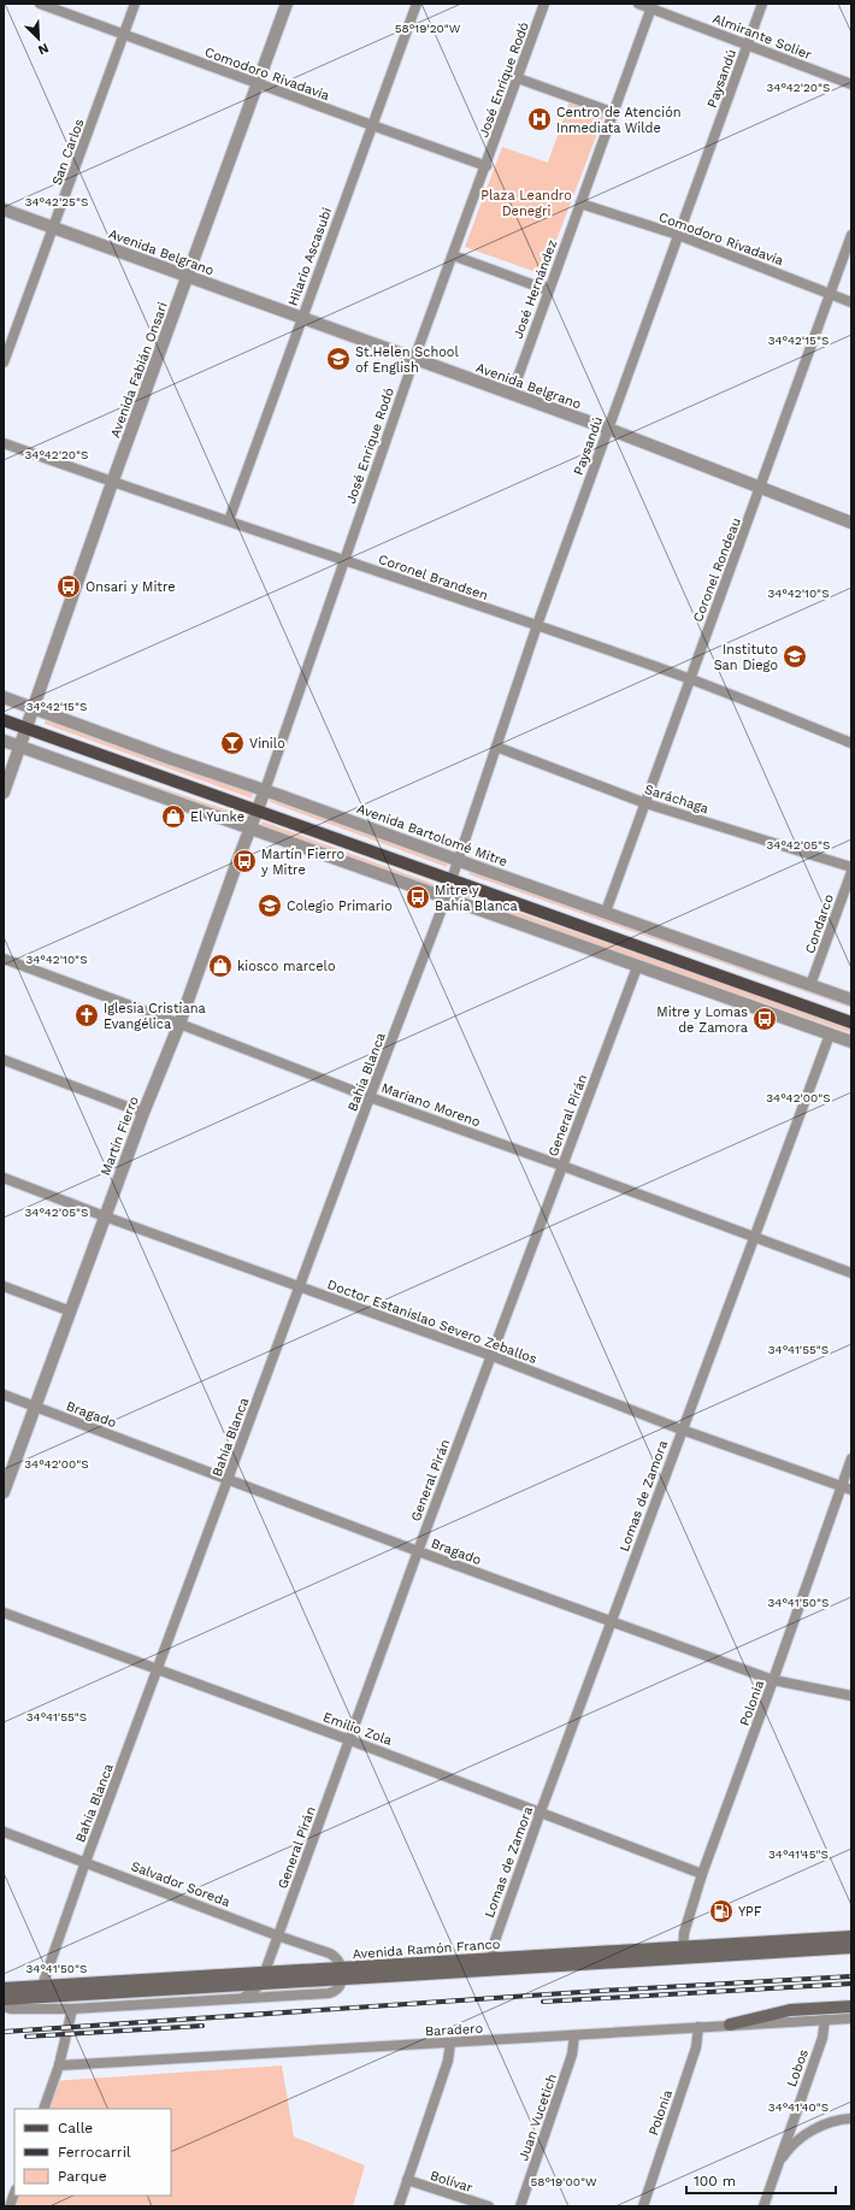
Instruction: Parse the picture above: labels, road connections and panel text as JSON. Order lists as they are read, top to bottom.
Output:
{
  "streets": {
    "main road": ["Avenida Ramón Franco"],
    "street": [
      "Almirante Solier",
      "Comodoro Rivadavia",
      "Paysandú",
      "José Enrique Rodó",
      "San Carlos",
      "Avenida Belgrano",
      "Hilario Ascasubi",
      "José Hernández",
      "Avenida Fabián Onsari",
      "Coronel Rondeau",
      "Coronel Brandsen",
      "Saráchaga",
      "Avenida Bartolomé Mitre",
      "Condarco",
      "Bahía Blanca",
      "Mariano Moreno",
      "General Pirán",
      "Martín Fierro",
      "Doctor Estanislao Severo Zeballos",
      "Bragado",
      "Lomas de Zamora",
      "Polonia",
      "Emilio Zola",
      "Salvador Soreda",
      "Baradero",
      "Lobos",
      "Juan Vucetich",
      "Bolívar"
    ]
  },
  "crossings": [
    ["Almirante Solier", "Paysandú"],
    ["Almirante Solier", "José Hernández"],
    ["Comodoro Rivadavia", "Paysandú"],
    ["Comodoro Rivadavia", "José Enrique Rodó"],
    ["Comodoro Rivadavia", "San Carlos"],
    ["Comodoro Rivadavia", "Hilario Ascasubi"],
    ["Comodoro Rivadavia", "José Hernández"],
    ["Comodoro Rivadavia", "Avenida Fabián Onsari"],
    ["Comodoro Rivadavia", "Coronel Rondeau"],
    ["Paysandú", "Avenida Belgrano"],
    ["Paysandú", "Coronel Brandsen"],
    ["Paysandú", "Saráchaga"],
    ["Paysandú", "Avenida Bartolomé Mitre"],
    ["Paysandú", "Bahía Blanca"],
    ["José Enrique Rodó", "Avenida Belgrano"],
    ["José Enrique Rodó", "Coronel Brandsen"],
    ["José Enrique Rodó", "Avenida Bartolomé Mitre"],
    ["José Enrique Rodó", "Martín Fierro"],
    ["San Carlos", "Avenida Belgrano"],
    ["Avenida Belgrano", "Hilario Ascasubi"],
    ["Avenida Belgrano", "José Hernández"],
    ["Avenida Belgrano", "Avenida Fabián Onsari"],
    ["Avenida Belgrano", "Coronel Rondeau"],
    ["Hilario Ascasubi", "Coronel Brandsen"],
    ["Avenida Fabián Onsari", "Coronel Brandsen"],
    ["Avenida Fabián Onsari", "Avenida Bartolomé Mitre"],
    ["Coronel Rondeau", "Coronel Brandsen"],
    ["Coronel Rondeau", "Saráchaga"],
    ["Coronel Rondeau", "Avenida Bartolomé Mitre"],
    ["Avenida Bartolomé Mitre", "Condarco"],
    ["Avenida Bartolomé Mitre", "Martín Fierro"],
    ["Bahía Blanca", "Mariano Moreno"],
    ["Bahía Blanca", "Doctor Estanislao Severo Zeballos"],
    ["Bahía Blanca", "Bragado"],
    ["Bahía Blanca", "Emilio Zola"],
    ["Bahía Blanca", "Salvador Soreda"],
    ["Bahía Blanca", "Avenida Ramón Franco"],
    ["Mariano Moreno", "General Pirán"],
    ["Mariano Moreno", "Martín Fierro"],
    ["Mariano Moreno", "Lomas de Zamora"],
    ["General Pirán", "Doctor Estanislao Severo Zeballos"],
    ["General Pirán", "Bragado"],
    ["General Pirán", "Emilio Zola"],
    ["General Pirán", "Salvador Soreda"],
    ["General Pirán", "Avenida Ramón Franco"],
    ["Martín Fierro", "Doctor Estanislao Severo Zeballos"],
    ["Martín Fierro", "Bragado"],
    ["Doctor Estanislao Severo Zeballos", "Lomas de Zamora"],
    ["Doctor Estanislao Severo Zeballos", "Polonia"],
    ["Bragado", "Lomas de Zamora"],
    ["Bragado", "Polonia"],
    ["Lomas de Zamora", "Emilio Zola"],
    ["Lomas de Zamora", "Avenida Ramón Franco"],
    ["Polonia", "Emilio Zola"],
    ["Polonia", "Avenida Ramón Franco"],
    ["Polonia", "Baradero"],
    ["Salvador Soreda", "Avenida Ramón Franco"],
    ["Baradero", "Lobos"],
    ["Baradero", "Juan Vucetich"]
  ],
  "parks": ["Plaza Leandro Denegri"],
  "places": {
    "hospital": ["Centro de Atención Inmediata Wilde"],
    "school or university": ["St.Helen School of English", "Instituto San Diego", "Colegio Primario"],
    "bus stop": [
      "Onsari y Mitre",
      "Martín Fierro y Mitre",
      "Mitre y Bahía Blanca",
      "Mitre y Lomas de Zamora"
    ],
    "bar": ["Vinilo"],
    "shop": ["El Yunke", "kiosco marcelo"],
    "church": ["Iglesia Cristiana Evangélica"],
    "fuel station": ["YPF"]
  },
  "legend": ["Calle", "Ferrocarril", "Parque"],
  "scale_bar": "100 m",
  "north": "bottom right",
  "coordinates": [
    "58°19'20\"W",
    "34°42'20\"S",
    "34°42'25\"S",
    "34°42'15\"S",
    "34°42'10\"S",
    "34°42'05\"S",
    "34°42'00\"S",
    "34°41'55\"S",
    "34°41'50\"S",
    "34°41'45\"S",
    "34°41'40\"S",
    "58°19'00\"W"
  ]
}
